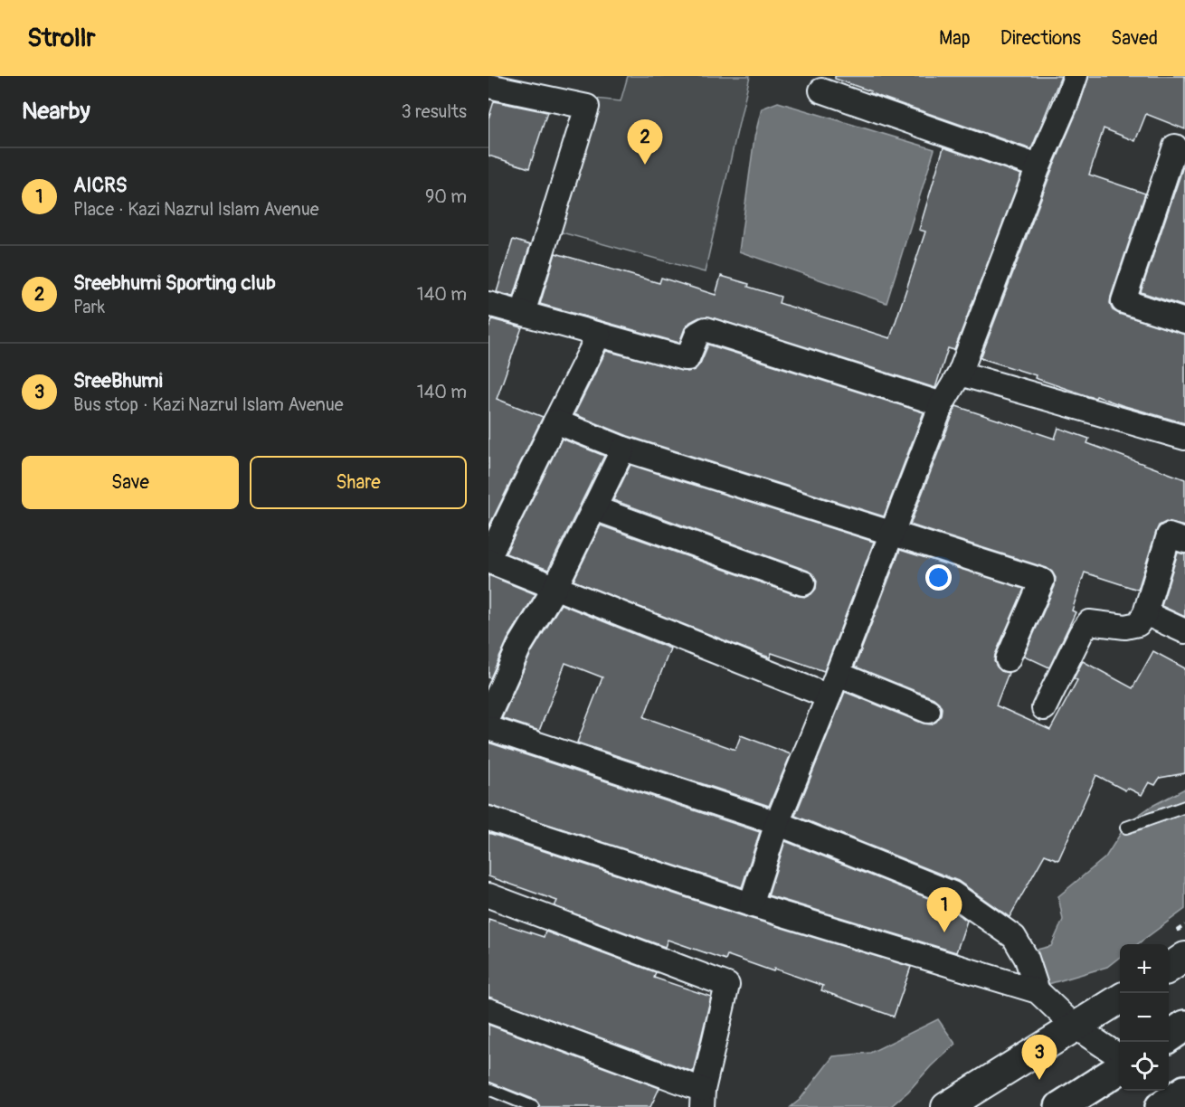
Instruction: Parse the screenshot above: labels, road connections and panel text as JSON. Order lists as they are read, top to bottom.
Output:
{
  "page": {
    "header": "Strollr",
    "nav": ["Map", "Directions", "Saved"],
    "heading": ["Nearby", "3 results"],
    "pins": ["2", "1", "3"],
    "list": [
      {
        "mark": "1",
        "name": "AICRS",
        "note": "Place · Kazi Nazrul Islam Avenue",
        "value": "90 m"
      },
      {
        "mark": "2",
        "name": "Sreebhumi Sporting club",
        "note": "Park",
        "value": "140 m"
      },
      {
        "mark": "3",
        "name": "SreeBhumi",
        "note": "Bus stop · Kazi Nazrul Islam Avenue",
        "value": "140 m"
      }
    ],
    "buttons": ["Save", "Share"],
    "map_buttons": ["+", "−"]
  }
}
